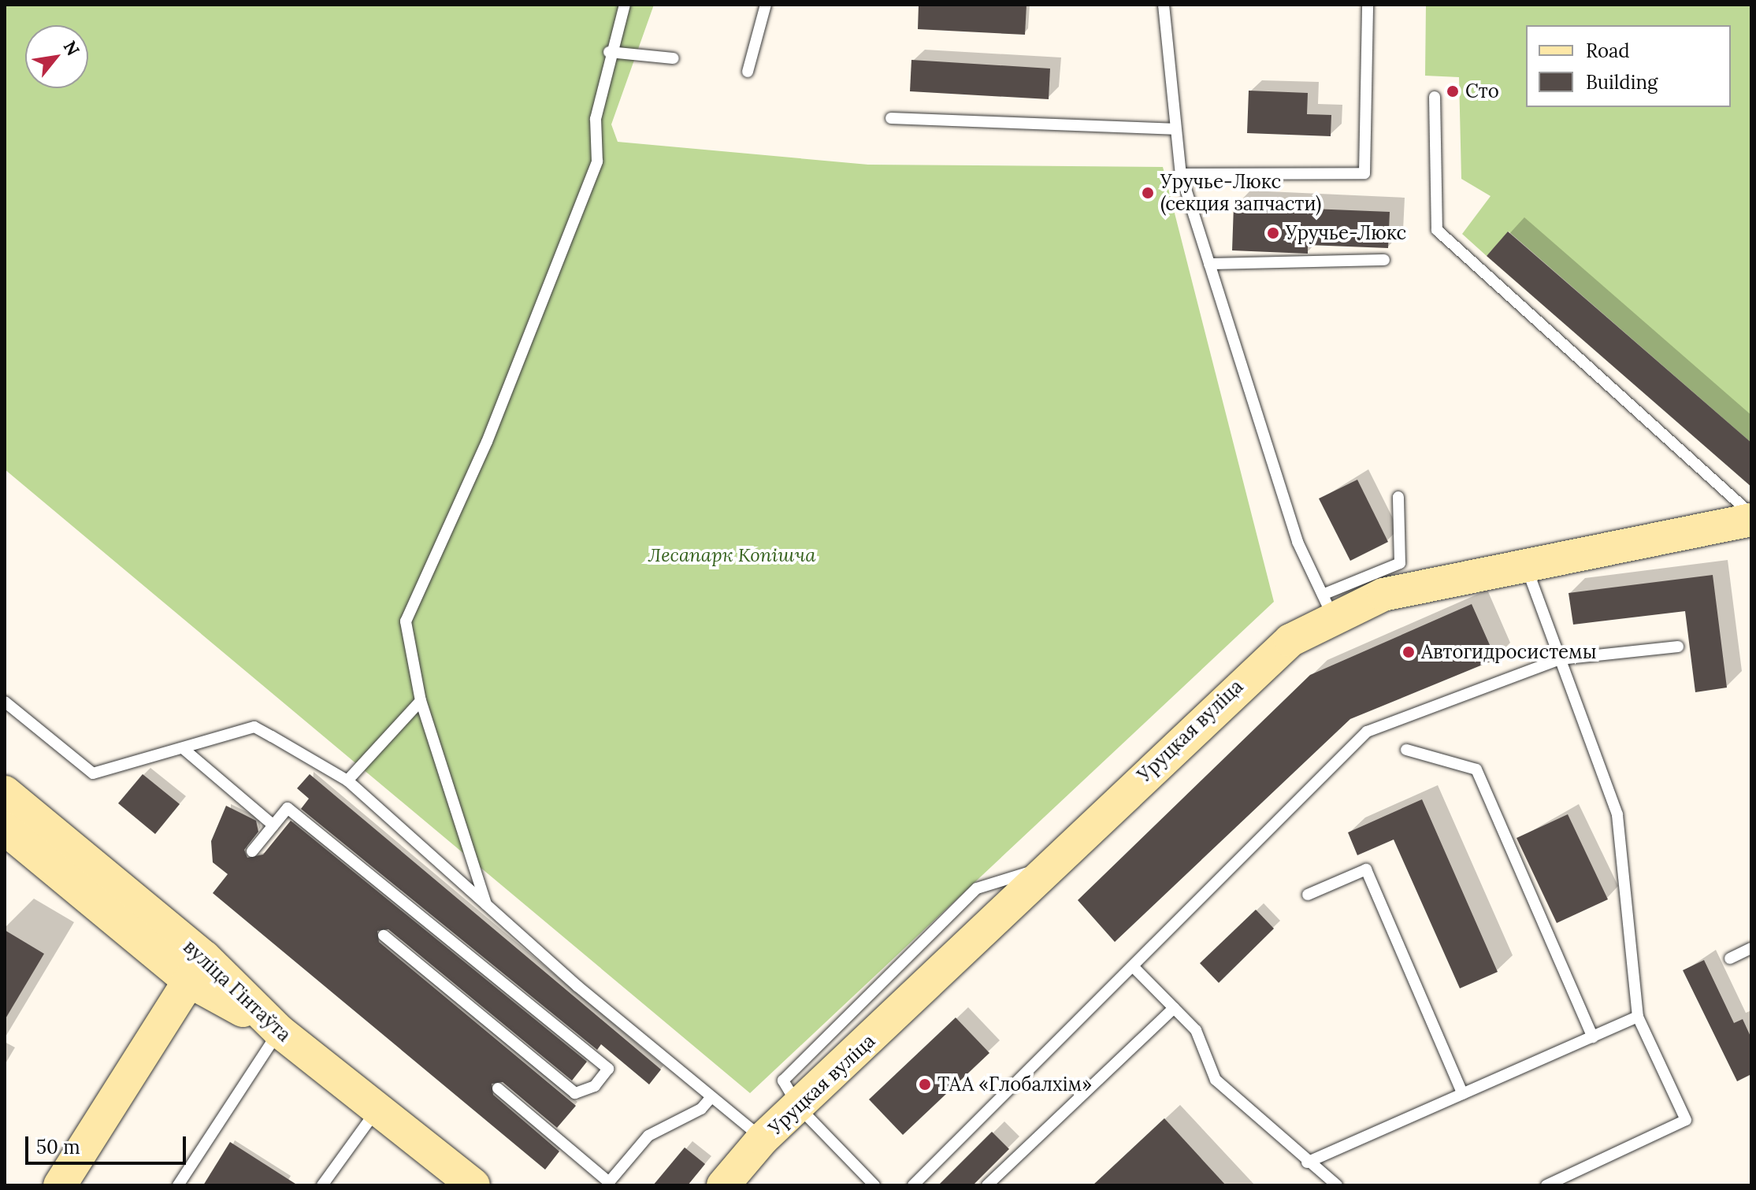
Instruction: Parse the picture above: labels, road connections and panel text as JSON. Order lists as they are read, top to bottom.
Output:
{
  "streets": {
    "street": ["Уруцкая вуліца", "вуліца Гінтаўта"]
  },
  "parks": ["Лесапарк Копішча"],
  "places": [
    "Сто",
    "Уручье-Люкс (секция запчасти)",
    "Уручье-Люкс",
    "Автогидросистемы",
    "ТАА «Глобалхім»"
  ],
  "legend": ["Road", "Building"],
  "scale_bar": "50 m",
  "north": "top right"
}
